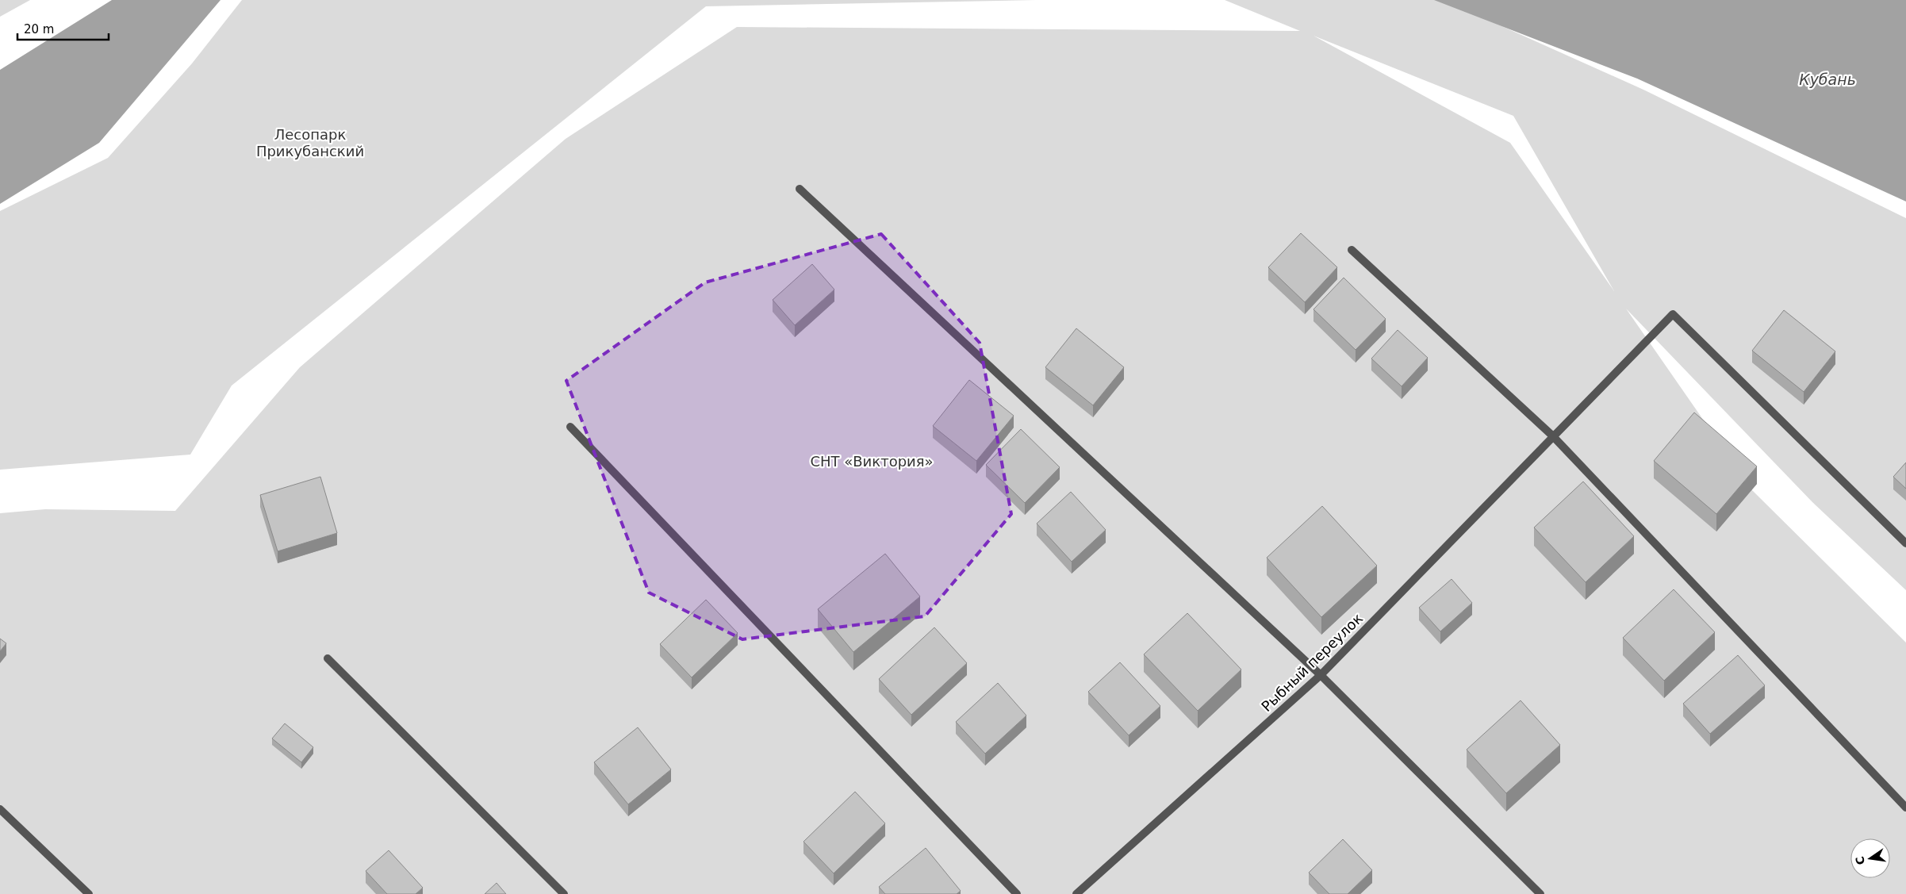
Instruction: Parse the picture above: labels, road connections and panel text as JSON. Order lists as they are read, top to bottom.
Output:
{
  "streets": {
    "lane": ["Рыбный переулок"]
  },
  "water": ["Кубань"],
  "parks": ["Лесопарк Прикубанский", "СНТ «Виктория»"],
  "scale_bar": "20 m",
  "north": "left"
}
